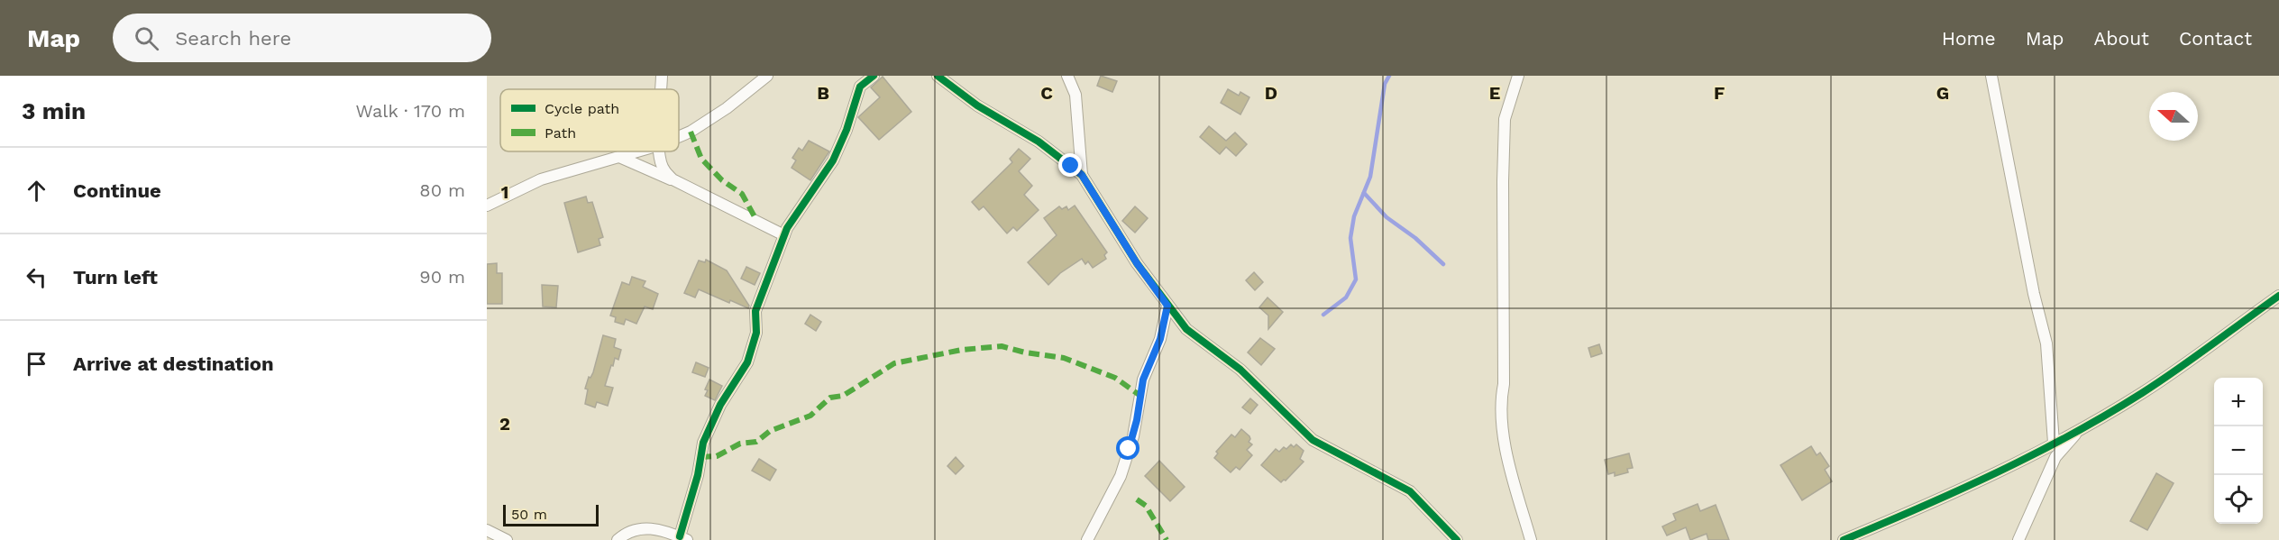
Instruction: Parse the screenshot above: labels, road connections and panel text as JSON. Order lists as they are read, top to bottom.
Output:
{
  "legend": ["Cycle path", "Path"],
  "scale_bar": "50 m",
  "north": "left",
  "page": {
    "header": "Map",
    "search": "Search here",
    "nav": [
      "Home",
      "Map",
      "About",
      "Contact"
    ],
    "heading": ["3 min", "Walk · 170 m"],
    "list": [
      ["Continue", "80 m"],
      ["Turn left", "90 m"],
      "Arrive at destination"
    ],
    "map_buttons": ["+", "−"],
    "scale": "50 m"
  },
  "grid": {
    "columns": [
      "B",
      "C",
      "D",
      "E",
      "F",
      "G"
    ],
    "rows": ["1", "2"]
  }
}
